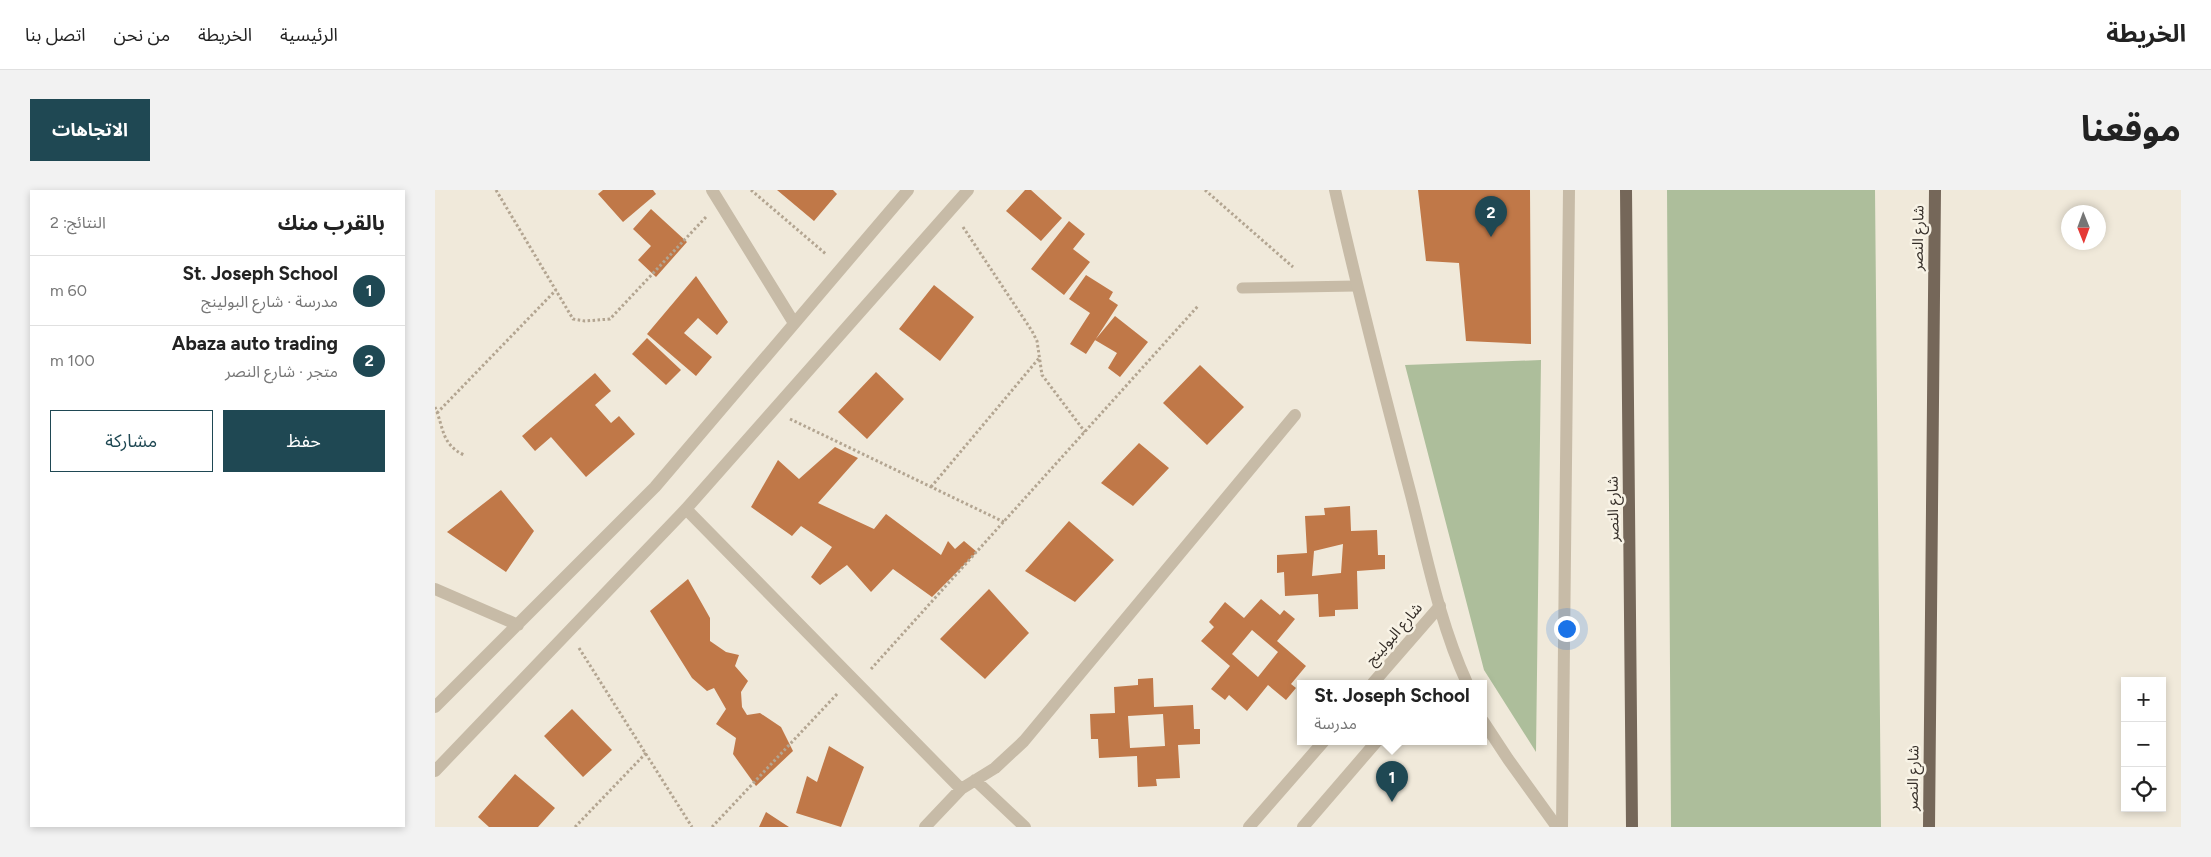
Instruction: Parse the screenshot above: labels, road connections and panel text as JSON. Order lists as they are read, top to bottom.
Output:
{
  "streets": {
    "main road": ["شارع النصر"],
    "street": ["شارع البولينج"]
  },
  "north": "bottom",
  "page": {
    "header": "الخريطة",
    "nav": [
      "الرئيسية",
      "الخريطة",
      "من نحن",
      "اتصل بنا"
    ],
    "title": "موقعنا",
    "buttons": [
      "الاتجاهات",
      ["حفظ", "مشاركة"]
    ],
    "heading": ["بالقرب منك", "النتائج: 2"],
    "pins": ["2", "1"],
    "list": [
      {
        "mark": "1",
        "name": "St. Joseph School",
        "note": "مدرسة · شارع البولينج",
        "value": "60 m"
      },
      {
        "mark": "2",
        "name": "Abaza auto trading",
        "note": "متجر · شارع النصر",
        "value": "100 m"
      }
    ],
    "map_buttons": ["+", "−"],
    "popup": ["St. Joseph School", "مدرسة"]
  }
}
